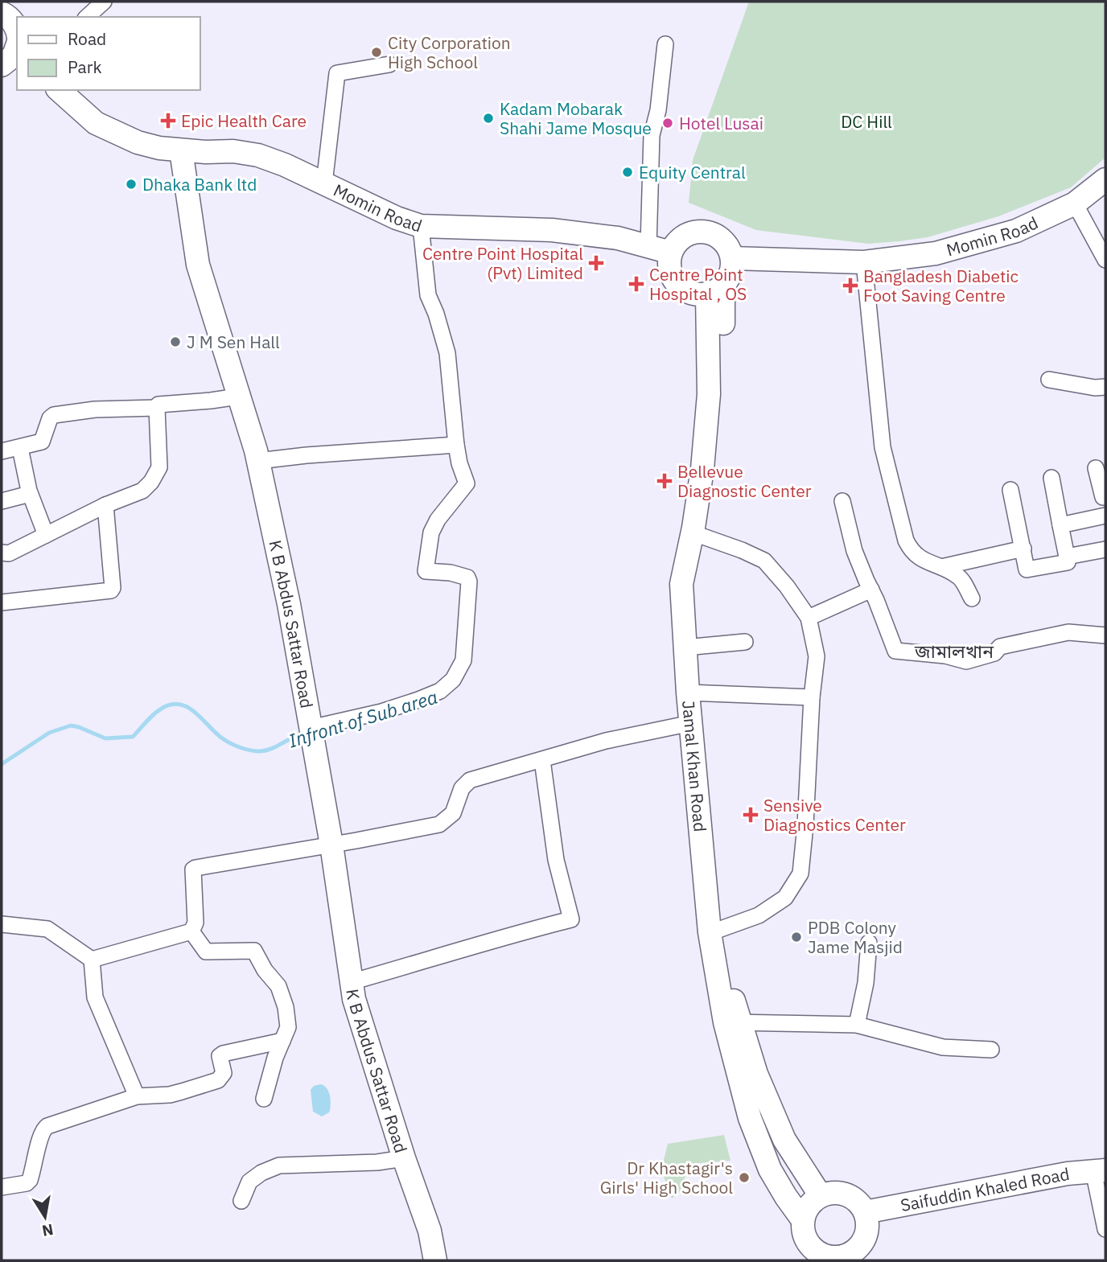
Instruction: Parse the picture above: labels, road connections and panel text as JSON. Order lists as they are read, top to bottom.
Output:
{
  "streets": {
    "main road": [
      "Momin Road",
      "K B Abdus Sattar Road",
      "Jamal Khan Road",
      "Saifuddin Khaled Road"
    ]
  },
  "crossings": [
    ["Momin Road", "K B Abdus Sattar Road"],
    ["Momin Road", "Jamal Khan Road"],
    ["Jamal Khan Road", "Saifuddin Khaled Road"]
  ],
  "districts": ["জামালখান"],
  "water": ["Infront of Sub area"],
  "parks": ["DC Hill"],
  "places": {
    "other": [
      "City Corporation High School",
      "Kadam Mobarak Shahi Jame Mosque",
      "Hotel Lusai",
      "Equity Central",
      "Dhaka Bank ltd",
      "J M Sen Hall",
      "PDB Colony Jame Masjid",
      "Dr Khastagir's Girls' High School"
    ],
    "health": [
      "Epic Health Care",
      "Centre Point Hospital (Pvt) Limited",
      "Centre Point Hospital , OS",
      "Bangladesh Diabetic Foot Saving Centre",
      "Bellevue Diagnostic Center",
      "Sensive Diagnostics Center"
    ]
  },
  "legend": ["Road", "Park"],
  "north": "bottom"
}
